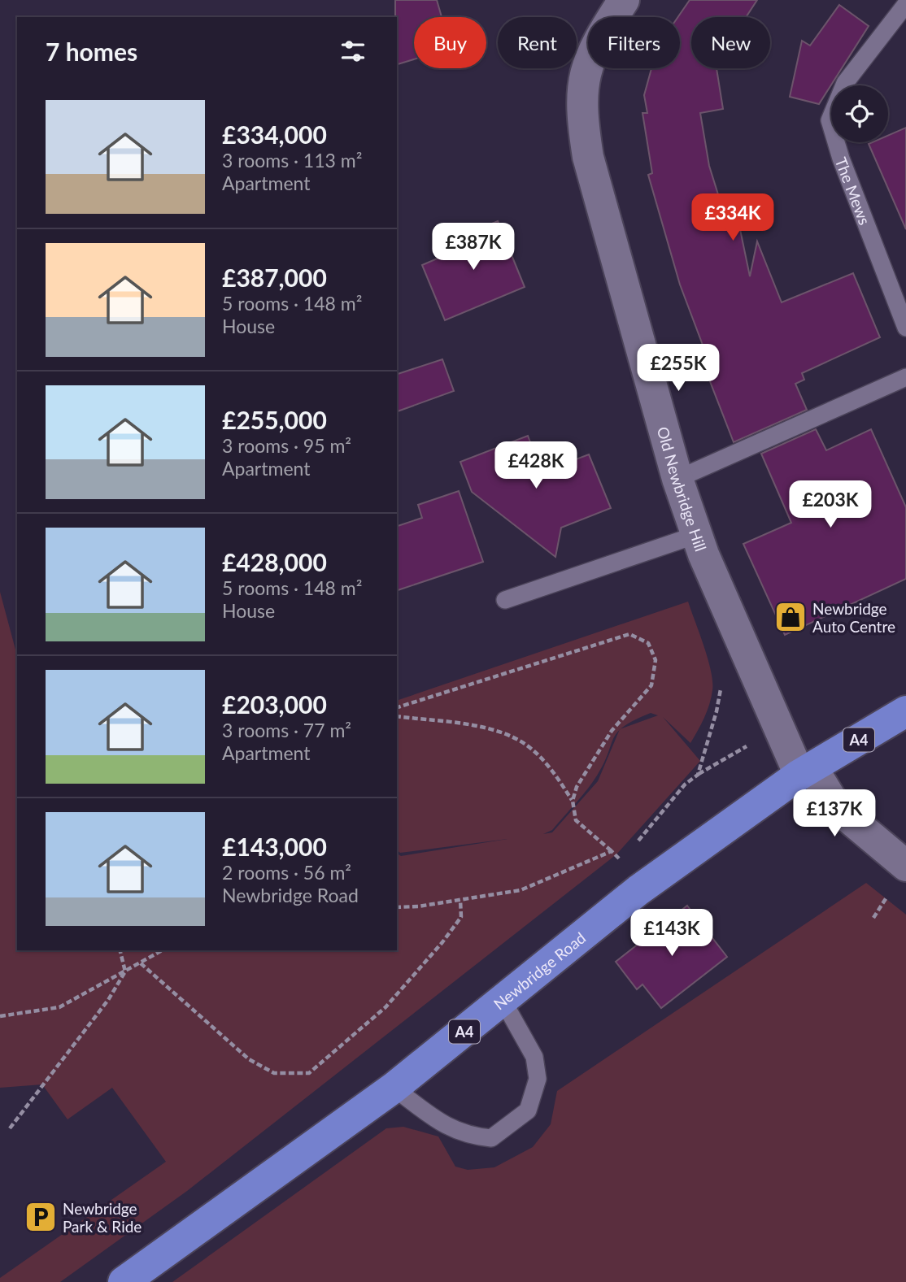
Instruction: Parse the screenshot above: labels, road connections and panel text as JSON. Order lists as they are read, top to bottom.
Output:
{
  "streets": {
    "main road": ["A4", "Newbridge Road"],
    "street": ["Old Newbridge Hill"],
    "lane": ["The Mews"]
  },
  "crossings": [
    ["Old Newbridge Hill", "Newbridge Road"]
  ],
  "places": {
    "shop": ["Newbridge Auto Centre"],
    "parking": ["Newbridge Park & Ride"]
  },
  "page": {
    "chip": [
      "Buy",
      "Rent",
      "Filters",
      "New"
    ],
    "heading": "7 homes",
    "list": [
      {
        "name": "£334,000",
        "note": "3 rooms · 113 m² · Apartment"
      },
      {
        "name": "£387,000",
        "note": "5 rooms · 148 m² · House"
      },
      {
        "name": "£255,000",
        "note": "3 rooms · 95 m² · Apartment"
      },
      {
        "name": "£428,000",
        "note": "5 rooms · 148 m² · House"
      },
      {
        "name": "£203,000",
        "note": "3 rooms · 77 m² · Apartment"
      },
      {
        "name": "£143,000",
        "note": "2 rooms · 56 m² · Newbridge Road"
      }
    ],
    "price": [
      "£334K",
      "£387K",
      "£255K",
      "£428K",
      "£203K",
      "£137K",
      "£143K"
    ]
  }
}
